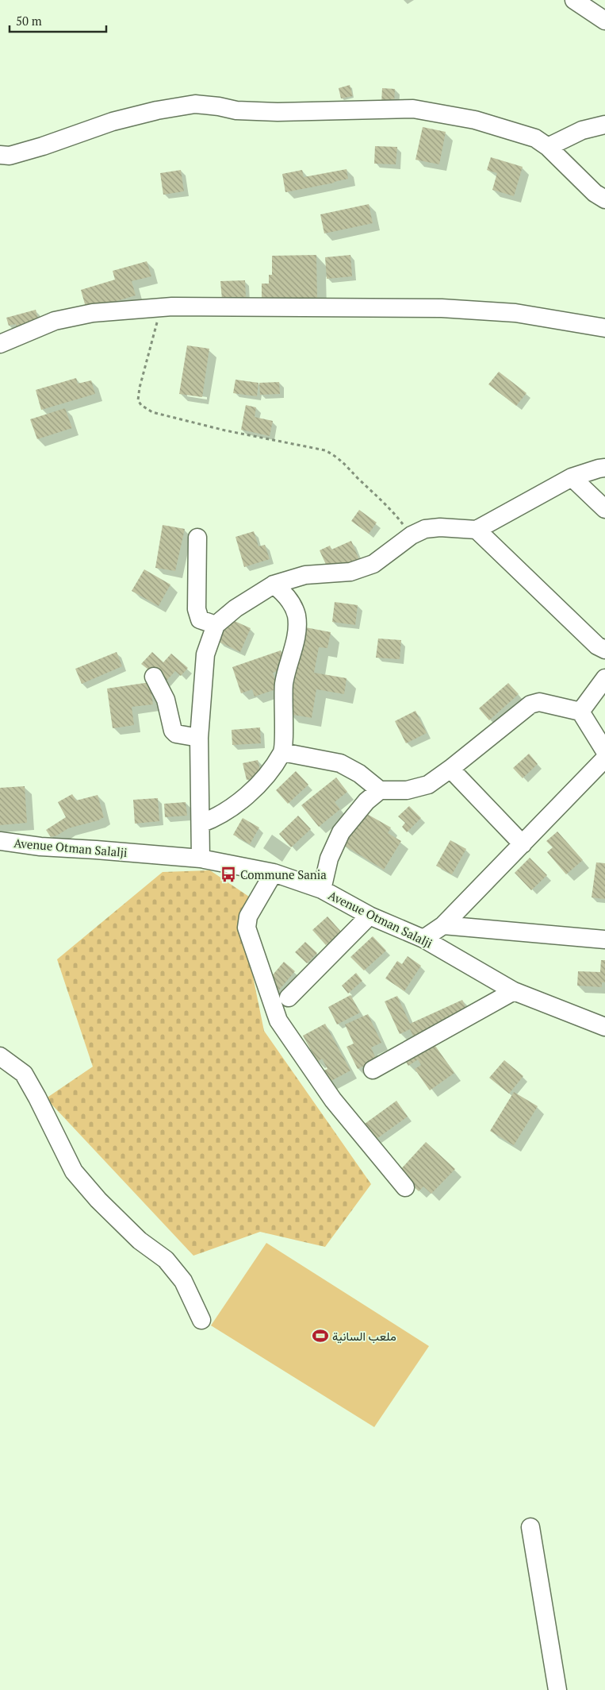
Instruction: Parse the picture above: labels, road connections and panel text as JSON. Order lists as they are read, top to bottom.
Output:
{
  "streets": {
    "street": ["Avenue Otman Salalji"]
  },
  "places": {
    "bus stop": ["Commune Sania"],
    "sports": ["ملعب السانية"]
  },
  "scale_bar": "50 m"
}
